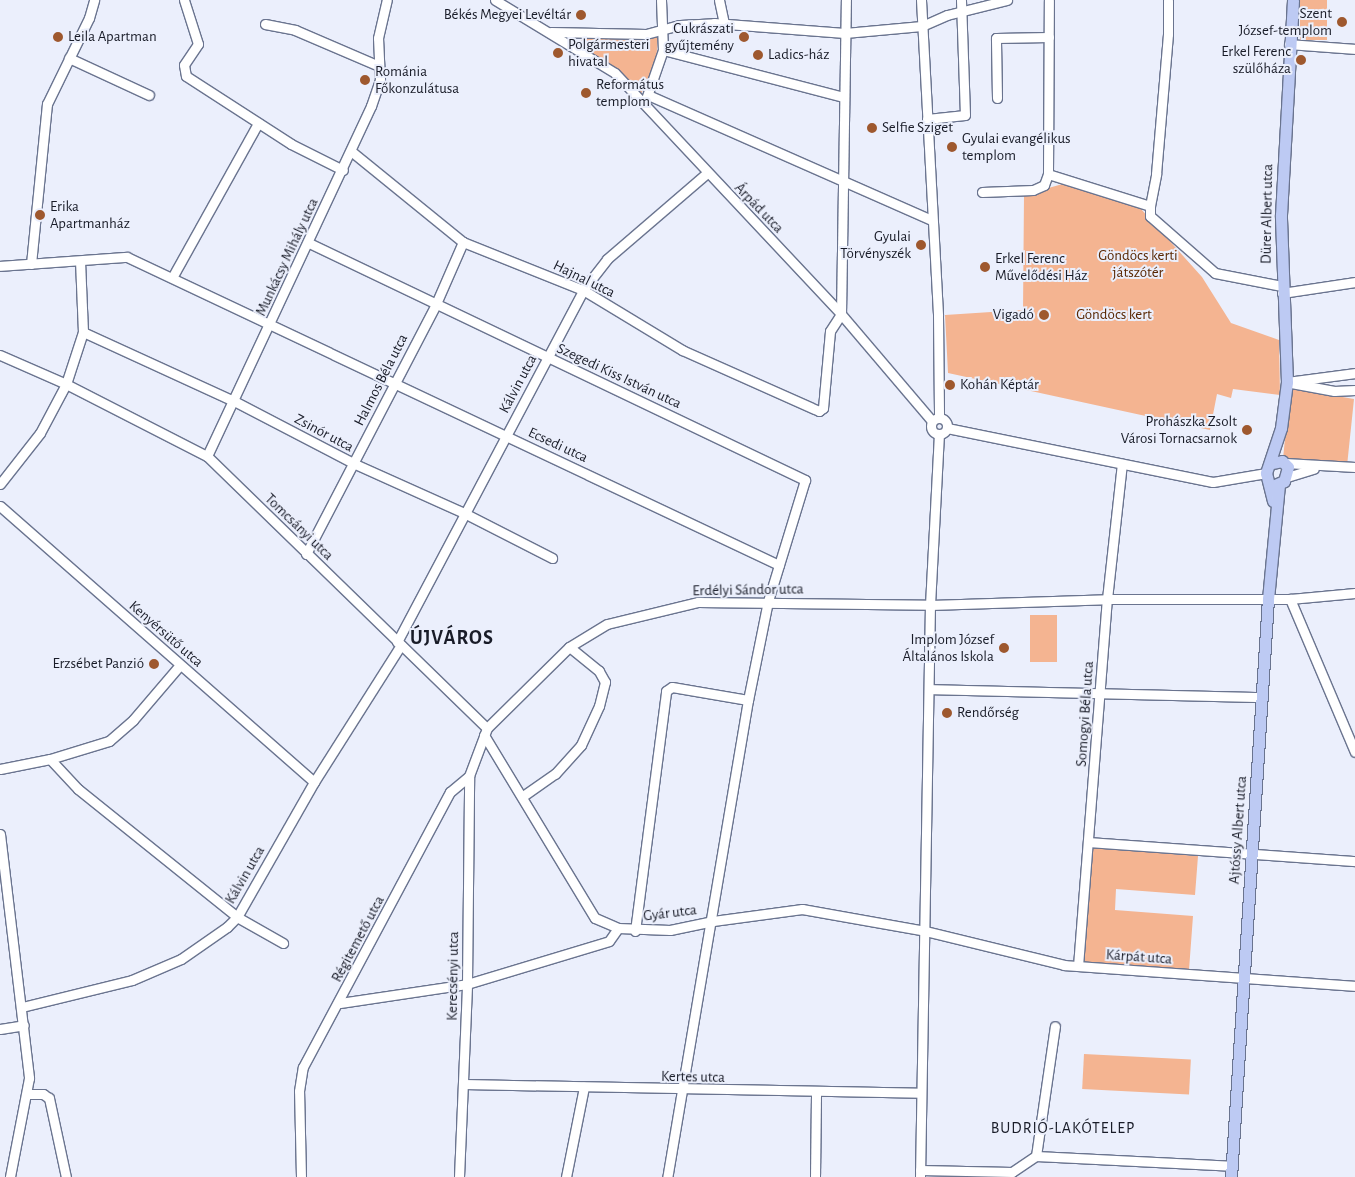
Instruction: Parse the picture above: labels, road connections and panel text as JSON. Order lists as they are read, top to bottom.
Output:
{
  "streets": {
    "main road": ["Dürer Albert utca", "Ajtóssy Albert utca"],
    "street": [
      "Árpád utca",
      "Munkácsy Mihály utca",
      "Hajnal utca",
      "Szegedi Kiss István utca",
      "Halmos Béla utca",
      "Kálvin utca",
      "Zsinór utca",
      "Ecsedi utca",
      "Tomcsányi utca",
      "Erdélyi Sándor utca",
      "Kenyérsütő utca",
      "Somogyi Béla utca",
      "Gyár utca",
      "Régitemető utca",
      "Kárpát utca",
      "Kerecsényi utca",
      "Kertes utca"
    ]
  },
  "crossings": [
    ["Árpád utca", "Hajnal utca"],
    ["Árpád utca", "Kálvin utca"],
    ["Dürer Albert utca", "Ajtóssy Albert utca"],
    ["Munkácsy Mihály utca", "Hajnal utca"],
    ["Munkácsy Mihály utca", "Szegedi Kiss István utca"],
    ["Munkácsy Mihály utca", "Zsinór utca"],
    ["Munkácsy Mihály utca", "Ecsedi utca"],
    ["Munkácsy Mihály utca", "Tomcsányi utca"],
    ["Hajnal utca", "Halmos Béla utca"],
    ["Hajnal utca", "Kálvin utca"],
    ["Szegedi Kiss István utca", "Halmos Béla utca"],
    ["Szegedi Kiss István utca", "Kálvin utca"],
    ["Szegedi Kiss István utca", "Ecsedi utca"],
    ["Szegedi Kiss István utca", "Erdélyi Sándor utca"],
    ["Szegedi Kiss István utca", "Gyár utca"],
    ["Szegedi Kiss István utca", "Kertes utca"],
    ["Halmos Béla utca", "Zsinór utca"],
    ["Halmos Béla utca", "Ecsedi utca"],
    ["Halmos Béla utca", "Tomcsányi utca"],
    ["Kálvin utca", "Zsinór utca"],
    ["Kálvin utca", "Ecsedi utca"],
    ["Kálvin utca", "Tomcsányi utca"],
    ["Kálvin utca", "Kenyérsütő utca"],
    ["Tomcsányi utca", "Erdélyi Sándor utca"],
    ["Tomcsányi utca", "Gyár utca"],
    ["Tomcsányi utca", "Régitemető utca"],
    ["Erdélyi Sándor utca", "Somogyi Béla utca"],
    ["Erdélyi Sándor utca", "Ajtóssy Albert utca"],
    ["Erdélyi Sándor utca", "Régitemető utca"],
    ["Somogyi Béla utca", "Kárpát utca"],
    ["Ajtóssy Albert utca", "Kárpát utca"],
    ["Gyár utca", "Kárpát utca"],
    ["Régitemető utca", "Kerecsényi utca"],
    ["Kerecsényi utca", "Kertes utca"]
  ],
  "districts": ["ÚJVÁROS", "BUDRIÓ-LAKÓTELEP"],
  "parks": ["Göndöcs kerti játszótér", "Göndöcs kert"],
  "places": [
    "Békés Megyei Levéltár",
    "Szent József-templom",
    "Leila Apartman",
    "Cukrászati gyűjtemény",
    "Polgármesteri hivatal",
    "Ladics-ház",
    "Erkel Ferenc szülőháza",
    "Románia Főkonzulátusa",
    "Református templom",
    "Selfie Sziget",
    "Gyulai evangélikus templom",
    "Erika Apartmanház",
    "Gyulai Törvényszék",
    "Erkel Ferenc Művelődési Ház",
    "Vigadó",
    "Kohán Képtár",
    "Prohászka Zsolt Városi Tornacsarnok",
    "Implom József Általános Iskola",
    "Erzsébet Panzió",
    "Rendőrség"
  ]
}
